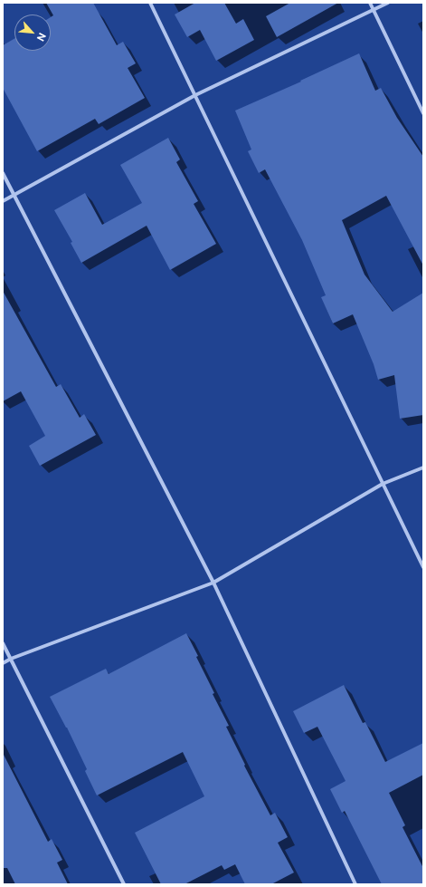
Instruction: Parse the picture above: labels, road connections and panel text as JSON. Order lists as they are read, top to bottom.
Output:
{
  "north": "bottom right"
}
